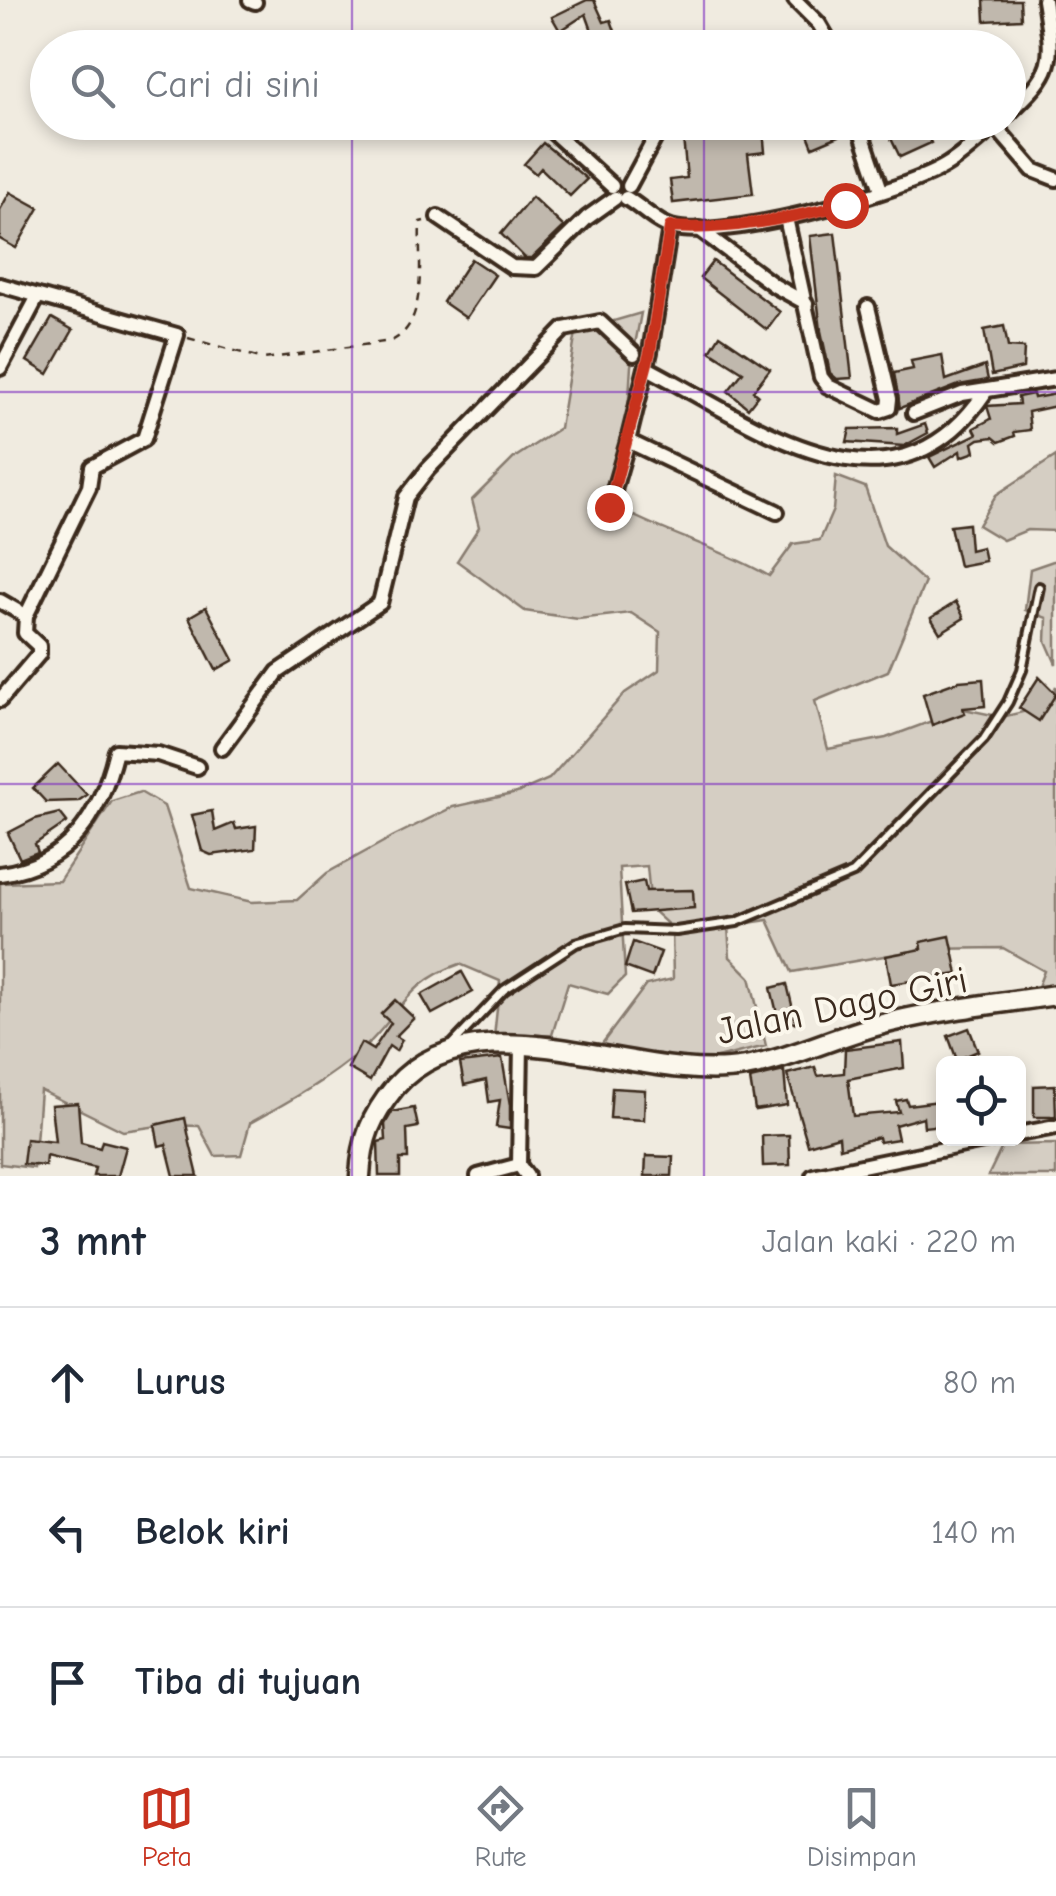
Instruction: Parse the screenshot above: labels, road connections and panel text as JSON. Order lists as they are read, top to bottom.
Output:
{
  "streets": {
    "main road": ["Jalan Dago Giri"]
  },
  "page": {
    "search": "Cari di sini",
    "heading": ["3 mnt", "Jalan kaki · 220 m"],
    "list": [
      ["Lurus", "80 m"],
      ["Belok kiri", "140 m"],
      "Tiba di tujuan"
    ],
    "nav": ["Peta", "Rute", "Disimpan"]
  }
}
